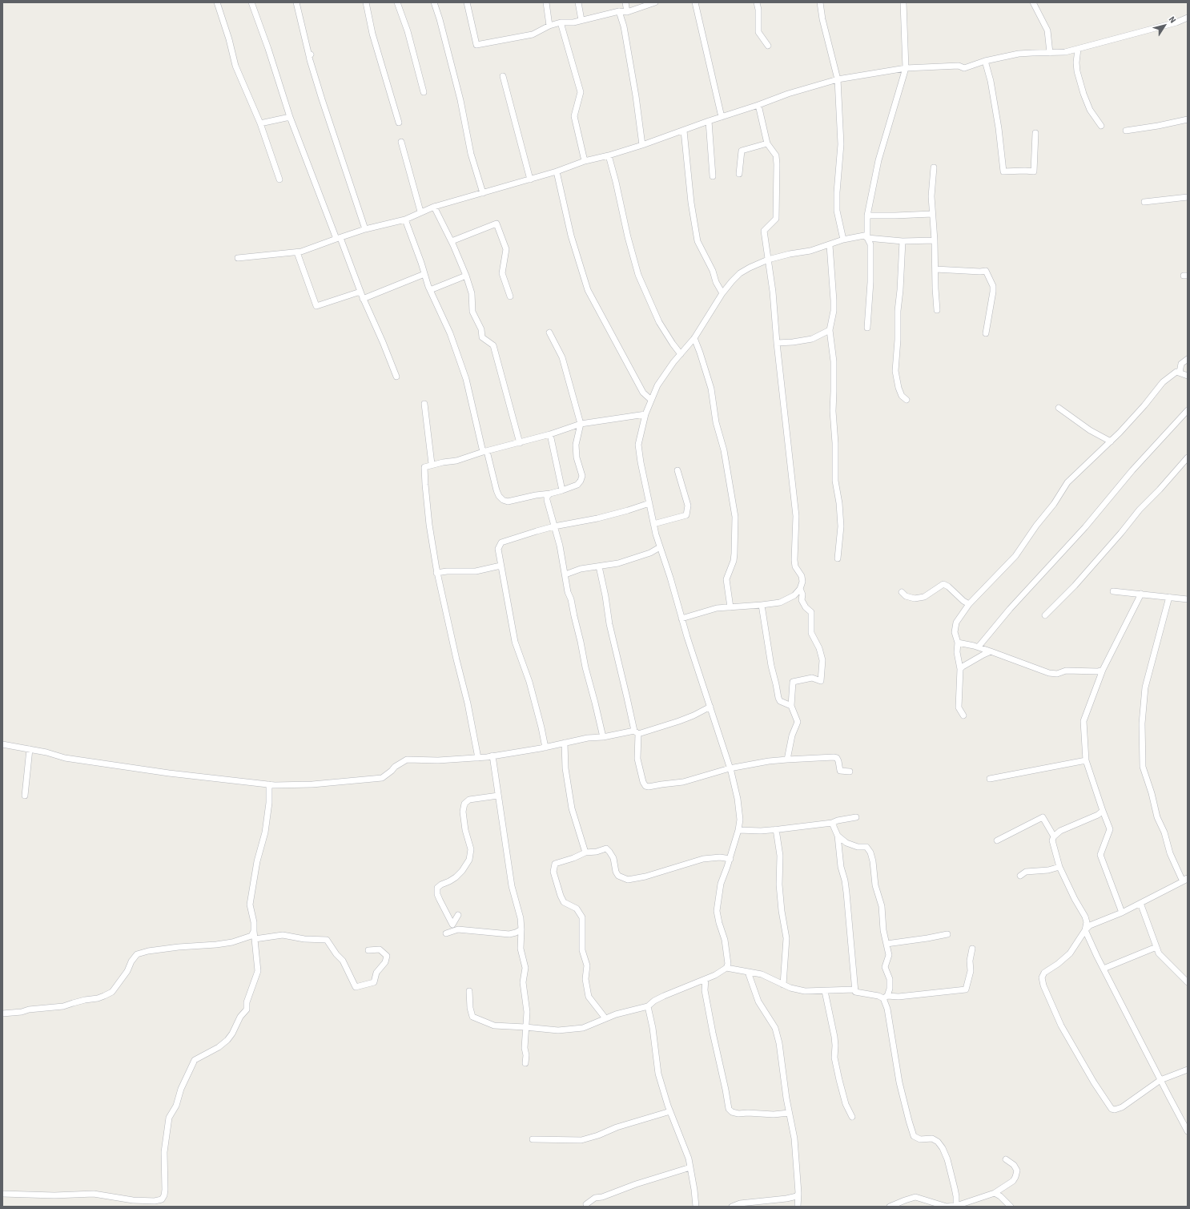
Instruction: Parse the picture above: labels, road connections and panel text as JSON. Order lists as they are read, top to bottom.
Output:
{
  "north": "top right"
}
